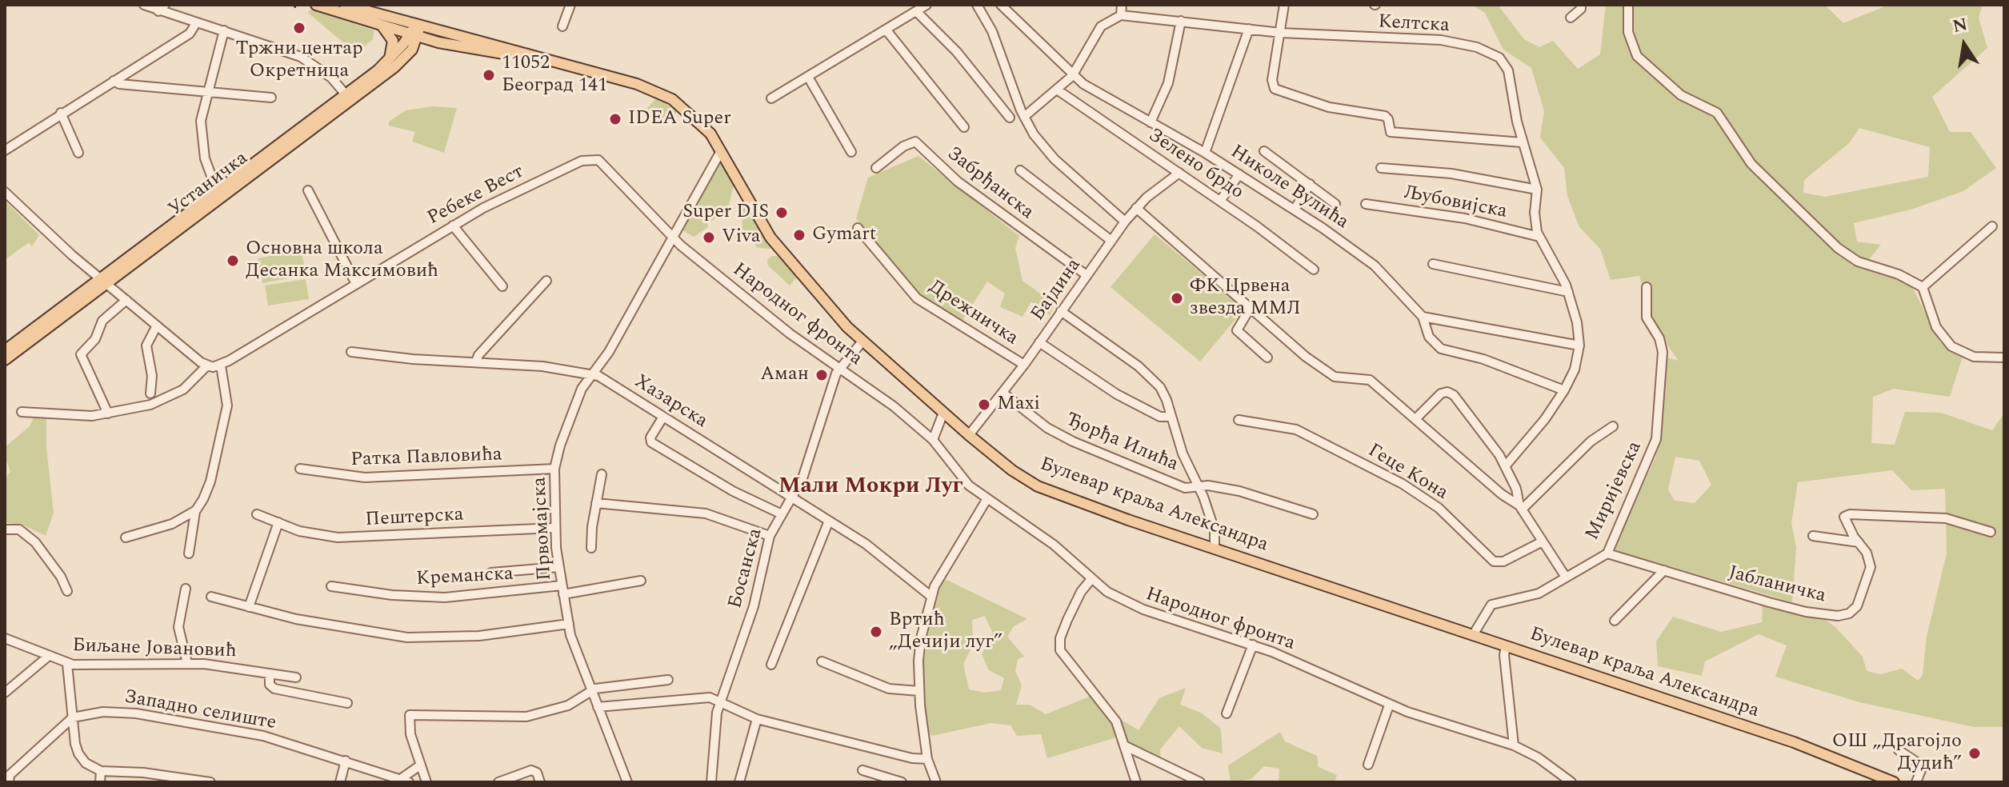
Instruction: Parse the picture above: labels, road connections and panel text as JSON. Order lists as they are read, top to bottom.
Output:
{
  "streets": {
    "main road": ["Устаничка", "Булевар краља Александра"],
    "street": [
      "Келтска",
      "Зелено брдо",
      "Забрђанска",
      "Николе Вулића",
      "Ребеке Вест",
      "Љубовијска",
      "Бајдина",
      "Дрежничка",
      "Народног фронта",
      "Хазарска",
      "Ђорђа Илића",
      "Ратка Павловића",
      "Геце Кона",
      "Миријевска",
      "Пештерска",
      "Првомајска",
      "Босанска",
      "Креманска",
      "Јабланичка",
      "Биљане Јовановић",
      "Западно селиште"
    ]
  },
  "crossings": [
    ["Зелено брдо", "Бајдина"],
    ["Забрђанска", "Бајдина"],
    ["Устаничка", "Булевар краља Александра"],
    ["Ребеке Вест", "Народног фронта"],
    ["Бајдина", "Дрежничка"],
    ["Бајдина", "Ђорђа Илића"],
    ["Бајдина", "Булевар краља Александра"],
    ["Народног фронта", "Првомајска"],
    ["Народног фронта", "Босанска"],
    ["Хазарска", "Првомајска"],
    ["Хазарска", "Босанска"],
    ["Ратка Павловића", "Првомајска"],
    ["Миријевска", "Булевар краља Александра"],
    ["Миријевска", "Јабланичка"],
    ["Булевар краља Александра", "Првомајска"],
    ["Булевар краља Александра", "Босанска"],
    ["Пештерска", "Првомајска"],
    ["Првомајска", "Креманска"]
  ],
  "districts": ["Мали Мокри Луг"],
  "places": [
    "Тржни центар Окретница",
    "11052 Београд 141",
    "IDEA Super",
    "Super DIS",
    "Gymart",
    "Viva",
    "Основна школа Десанка Максимовић",
    "ФК Црвена звезда ММЛ",
    "Аман",
    "Maxi",
    "Вртић „Дечији луг”",
    "ОШ „Драгојло Дудић”"
  ],
  "north": "top"
}
